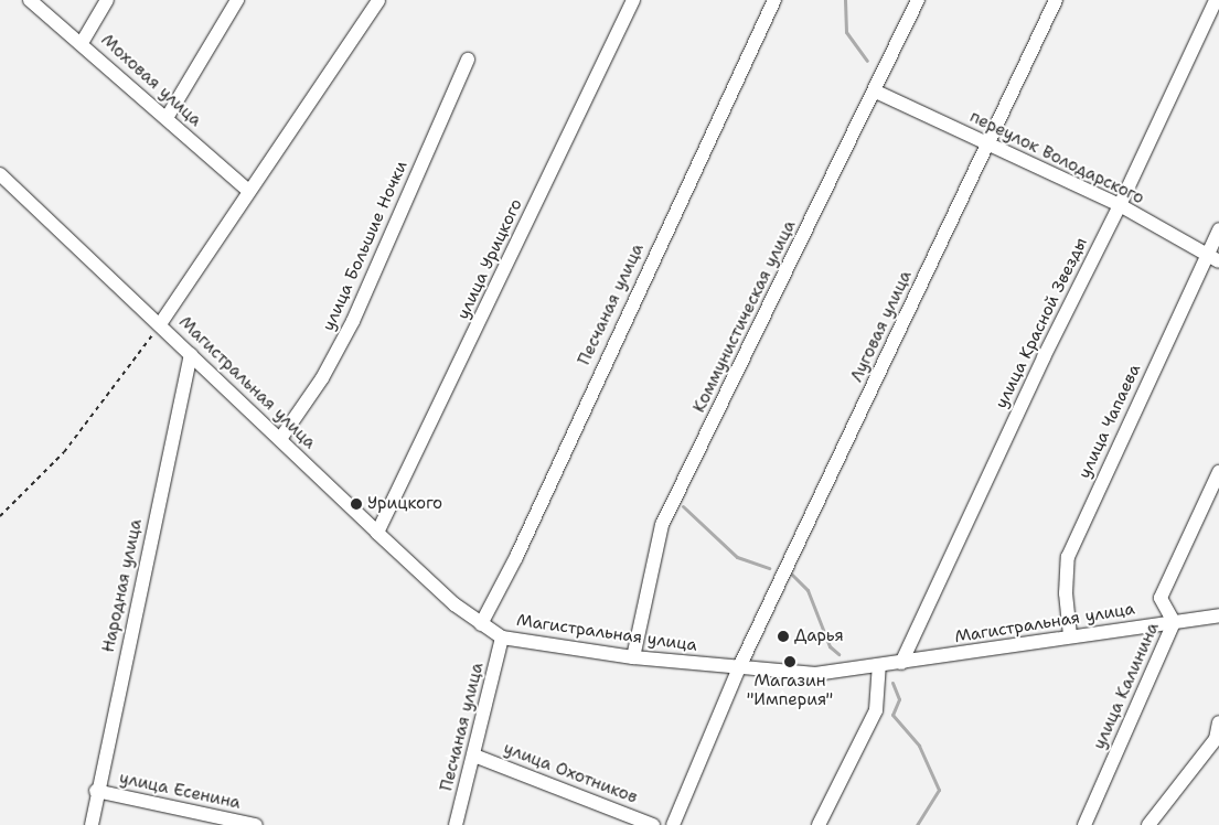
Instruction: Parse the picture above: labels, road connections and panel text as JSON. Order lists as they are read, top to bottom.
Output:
{
  "streets": {
    "street": [
      "Моховая улица",
      "переулок Володарского",
      "улица Большие Ночки",
      "улица Урицкого",
      "Песчаная улица",
      "Коммунистическая улица",
      "улица Красной Звезды",
      "Луговая улица",
      "Магистральная улица",
      "улица Чапаева",
      "Народная улица",
      "улица Калинина",
      "улица Охотников",
      "улица Есенина"
    ]
  },
  "crossings": [
    ["переулок Володарского", "Коммунистическая улица"],
    ["переулок Володарского", "улица Красной Звезды"],
    ["переулок Володарского", "Луговая улица"],
    ["переулок Володарского", "улица Чапаева"],
    ["улица Большие Ночки", "Магистральная улица"],
    ["улица Урицкого", "Магистральная улица"],
    ["Песчаная улица", "Магистральная улица"],
    ["Песчаная улица", "улица Охотников"],
    ["Коммунистическая улица", "Магистральная улица"],
    ["улица Красной Звезды", "Магистральная улица"],
    ["Луговая улица", "Магистральная улица"],
    ["Магистральная улица", "улица Чапаева"],
    ["Магистральная улица", "Народная улица"],
    ["Магистральная улица", "улица Калинина"],
    ["Народная улица", "улица Есенина"]
  ],
  "places": ["Урицкого", "Дарья", "Магазин \"Империя\""]
}
